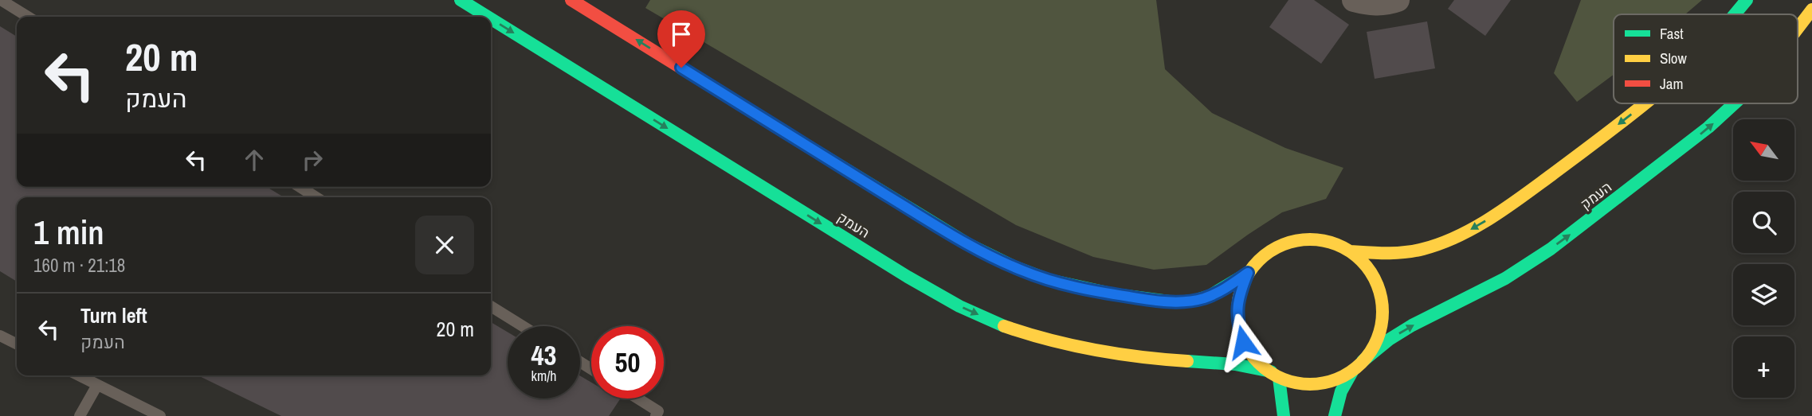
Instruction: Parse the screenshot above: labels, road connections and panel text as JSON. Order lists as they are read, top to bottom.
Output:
{
  "streets": {
    "main road": ["העמק"]
  },
  "legend": ["Fast", "Slow", "Jam"],
  "north": "top left",
  "page": {
    "turn": ["20 m", "העמק"],
    "map_buttons": "+",
    "heading": ["1 min", "160 m · 21:18"],
    "list": [
      {
        "name": "Turn left",
        "note": "העמק",
        "value": "20 m"
      }
    ],
    "speed": "43 km/h",
    "limit": "50"
  }
}
